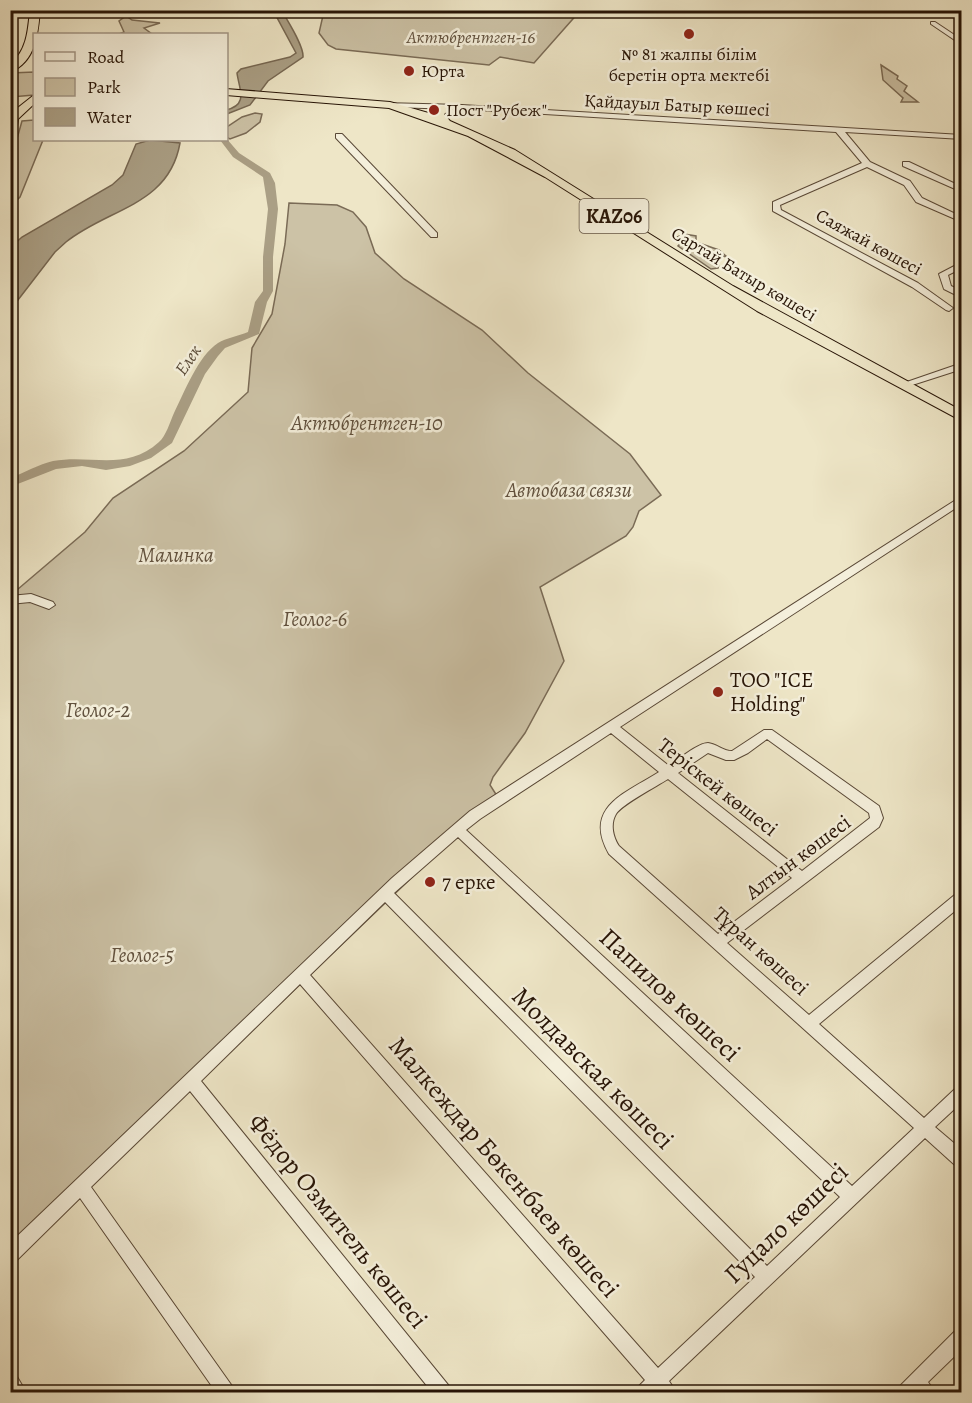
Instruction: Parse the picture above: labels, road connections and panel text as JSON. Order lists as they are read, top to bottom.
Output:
{
  "streets": {
    "highway": ["KАZ06", "Сартай Батыр көшесі"],
    "street": [
      "Қайдауыл Батыр көшесі",
      "Саяжай көшесі",
      "Теріскей көшесі",
      "Алтын көшесі",
      "Тұран көшесі",
      "Папилов көшесі",
      "Молдавская көшесі",
      "Малкеждар Бөкенбаев көшесі",
      "Фёдор Озмитель көшесі",
      "Гуцало көшесі"
    ]
  },
  "crossings": [
    ["Қайдауыл Батыр көшесі", "KАZ06"],
    ["KАZ06", "Сартай Батыр көшесі"],
    ["Теріскей көшесі", "Алтын көшесі"],
    ["Теріскей көшесі", "Тұран көшесі"],
    ["Алтын көшесі", "Тұран көшесі"],
    ["Тұран көшесі", "Гуцало көшесі"],
    ["Папилов көшесі", "Гуцало көшесі"],
    ["Молдавская көшесі", "Гуцало көшесі"],
    ["Малкеждар Бөкенбаев көшесі", "Гуцало көшесі"]
  ],
  "water": ["Елек"],
  "parks": [
    "Актюбрентген-16",
    "Актюбрентген-10",
    "Автобаза связи",
    "Малинка",
    "Геолог-6",
    "Геолог-2",
    "Геолог-5"
  ],
  "places": [
    "№ 81 жалпы білім беретін орта мектебі",
    "Юрта",
    "Пост \"Рубеж\"",
    "ТОО \"ICE Holding\"",
    "7 ерке"
  ],
  "legend": ["Road", "Park", "Water"]
}
